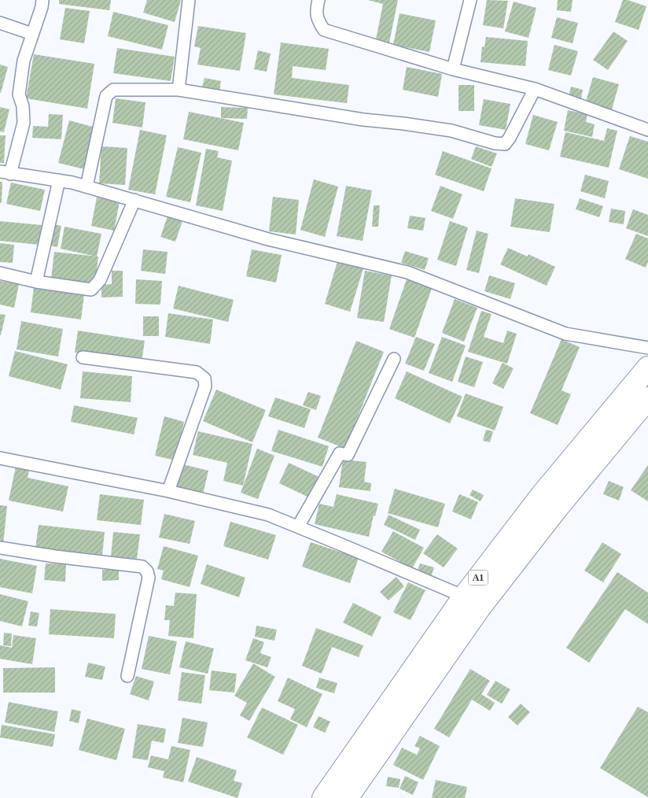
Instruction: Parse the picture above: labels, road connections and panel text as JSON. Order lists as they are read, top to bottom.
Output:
{
  "streets": {
    "highway": ["A1"]
  }
}
